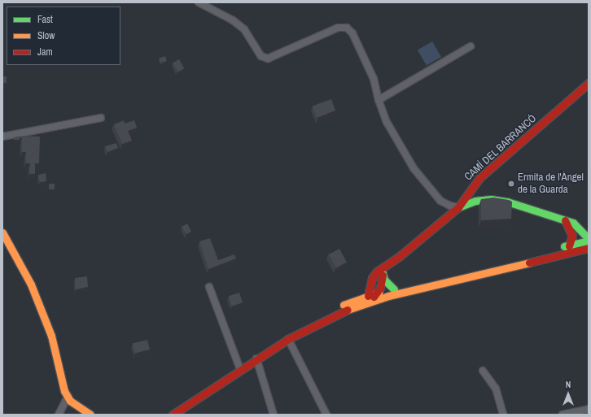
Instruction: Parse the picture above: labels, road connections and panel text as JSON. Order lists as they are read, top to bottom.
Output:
{
  "streets": {
    "main road": ["CAMÍ DEL BARRANCÓ"]
  },
  "places": ["Ermita de l'Àngel de la Guarda"],
  "legend": ["Fast", "Slow", "Jam"],
  "north": "top"
}
